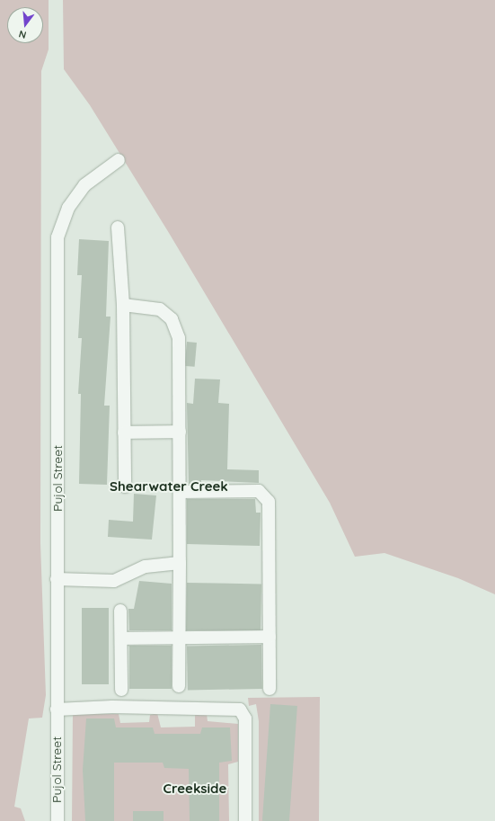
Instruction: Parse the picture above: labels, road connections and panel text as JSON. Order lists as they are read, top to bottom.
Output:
{
  "streets": {
    "street": ["Pujol Street"]
  },
  "districts": ["Shearwater Creek", "Creekside"],
  "north": "bottom"
}
